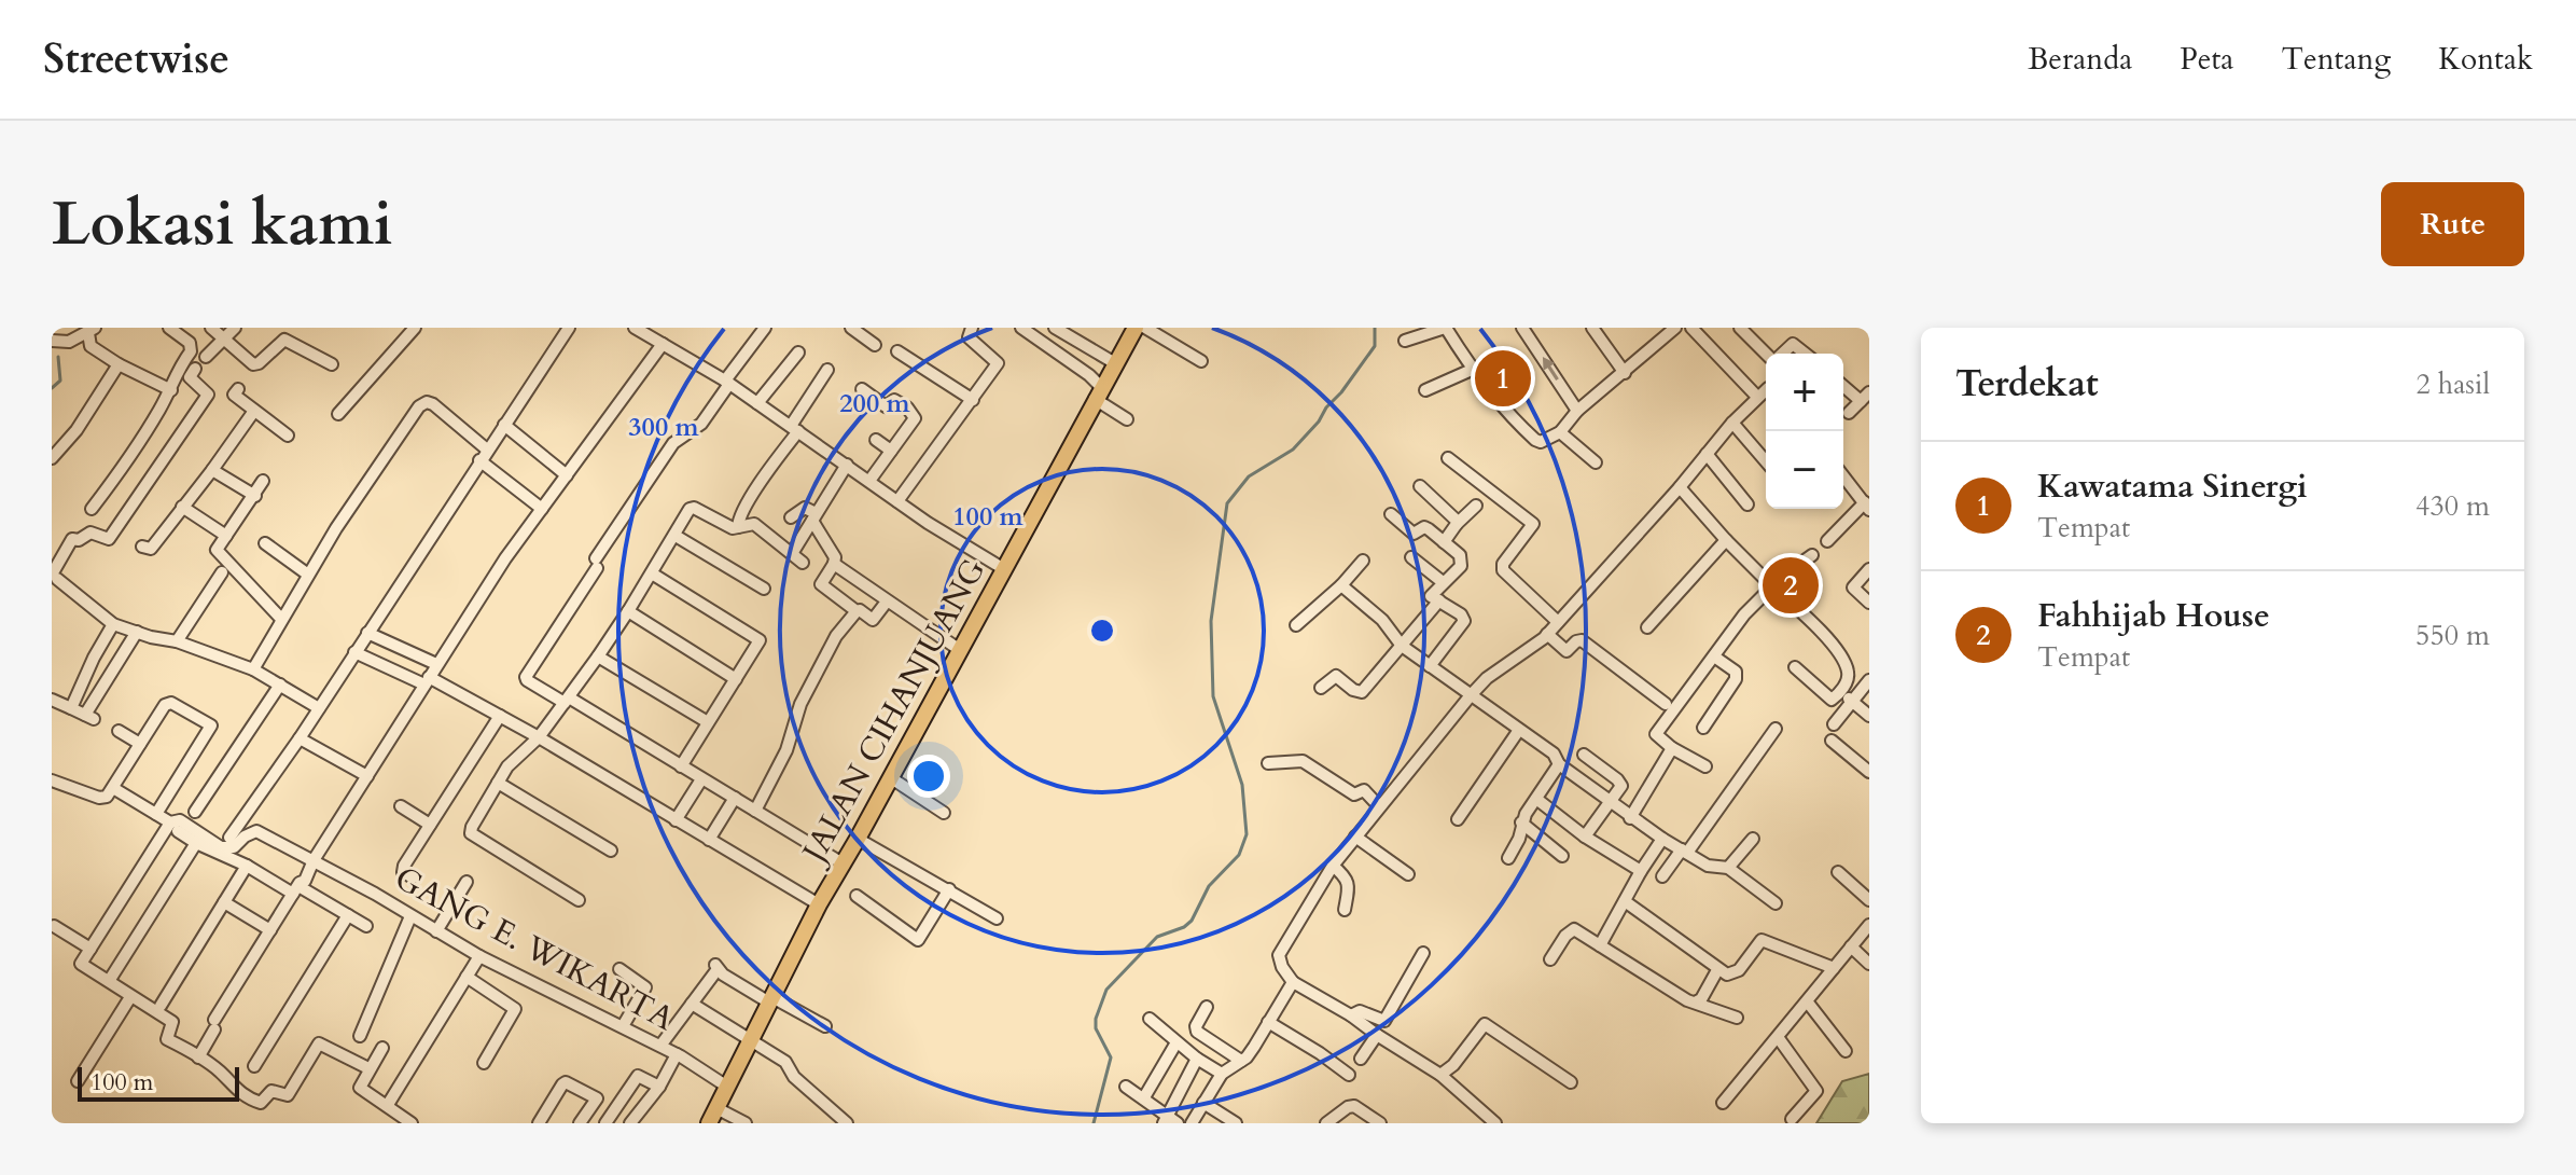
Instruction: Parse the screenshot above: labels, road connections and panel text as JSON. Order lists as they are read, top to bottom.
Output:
{
  "streets": {
    "main road": ["JALAN CIHANJUANG"],
    "street": ["GANG E. WIKARTA"]
  },
  "crossings": [
    ["JALAN CIHANJUANG", "GANG E. WIKARTA"]
  ],
  "scale_bar": "100 m",
  "page": {
    "header": "Streetwise",
    "nav": [
      "Beranda",
      "Peta",
      "Tentang",
      "Kontak"
    ],
    "buttons": "Rute",
    "title": "Lokasi kami",
    "heading": ["Terdekat", "2 hasil"],
    "pins": ["1", "2"],
    "map_buttons": ["+", "−"],
    "list": [
      {
        "mark": "1",
        "name": "Kawatama Sinergi",
        "note": "Tempat",
        "value": "430 m"
      },
      {
        "mark": "2",
        "name": "Fahhijab House",
        "note": "Tempat",
        "value": "550 m"
      }
    ],
    "scale": "100 m"
  },
  "rings": ["200 m", "300 m", "100 m"]
}
